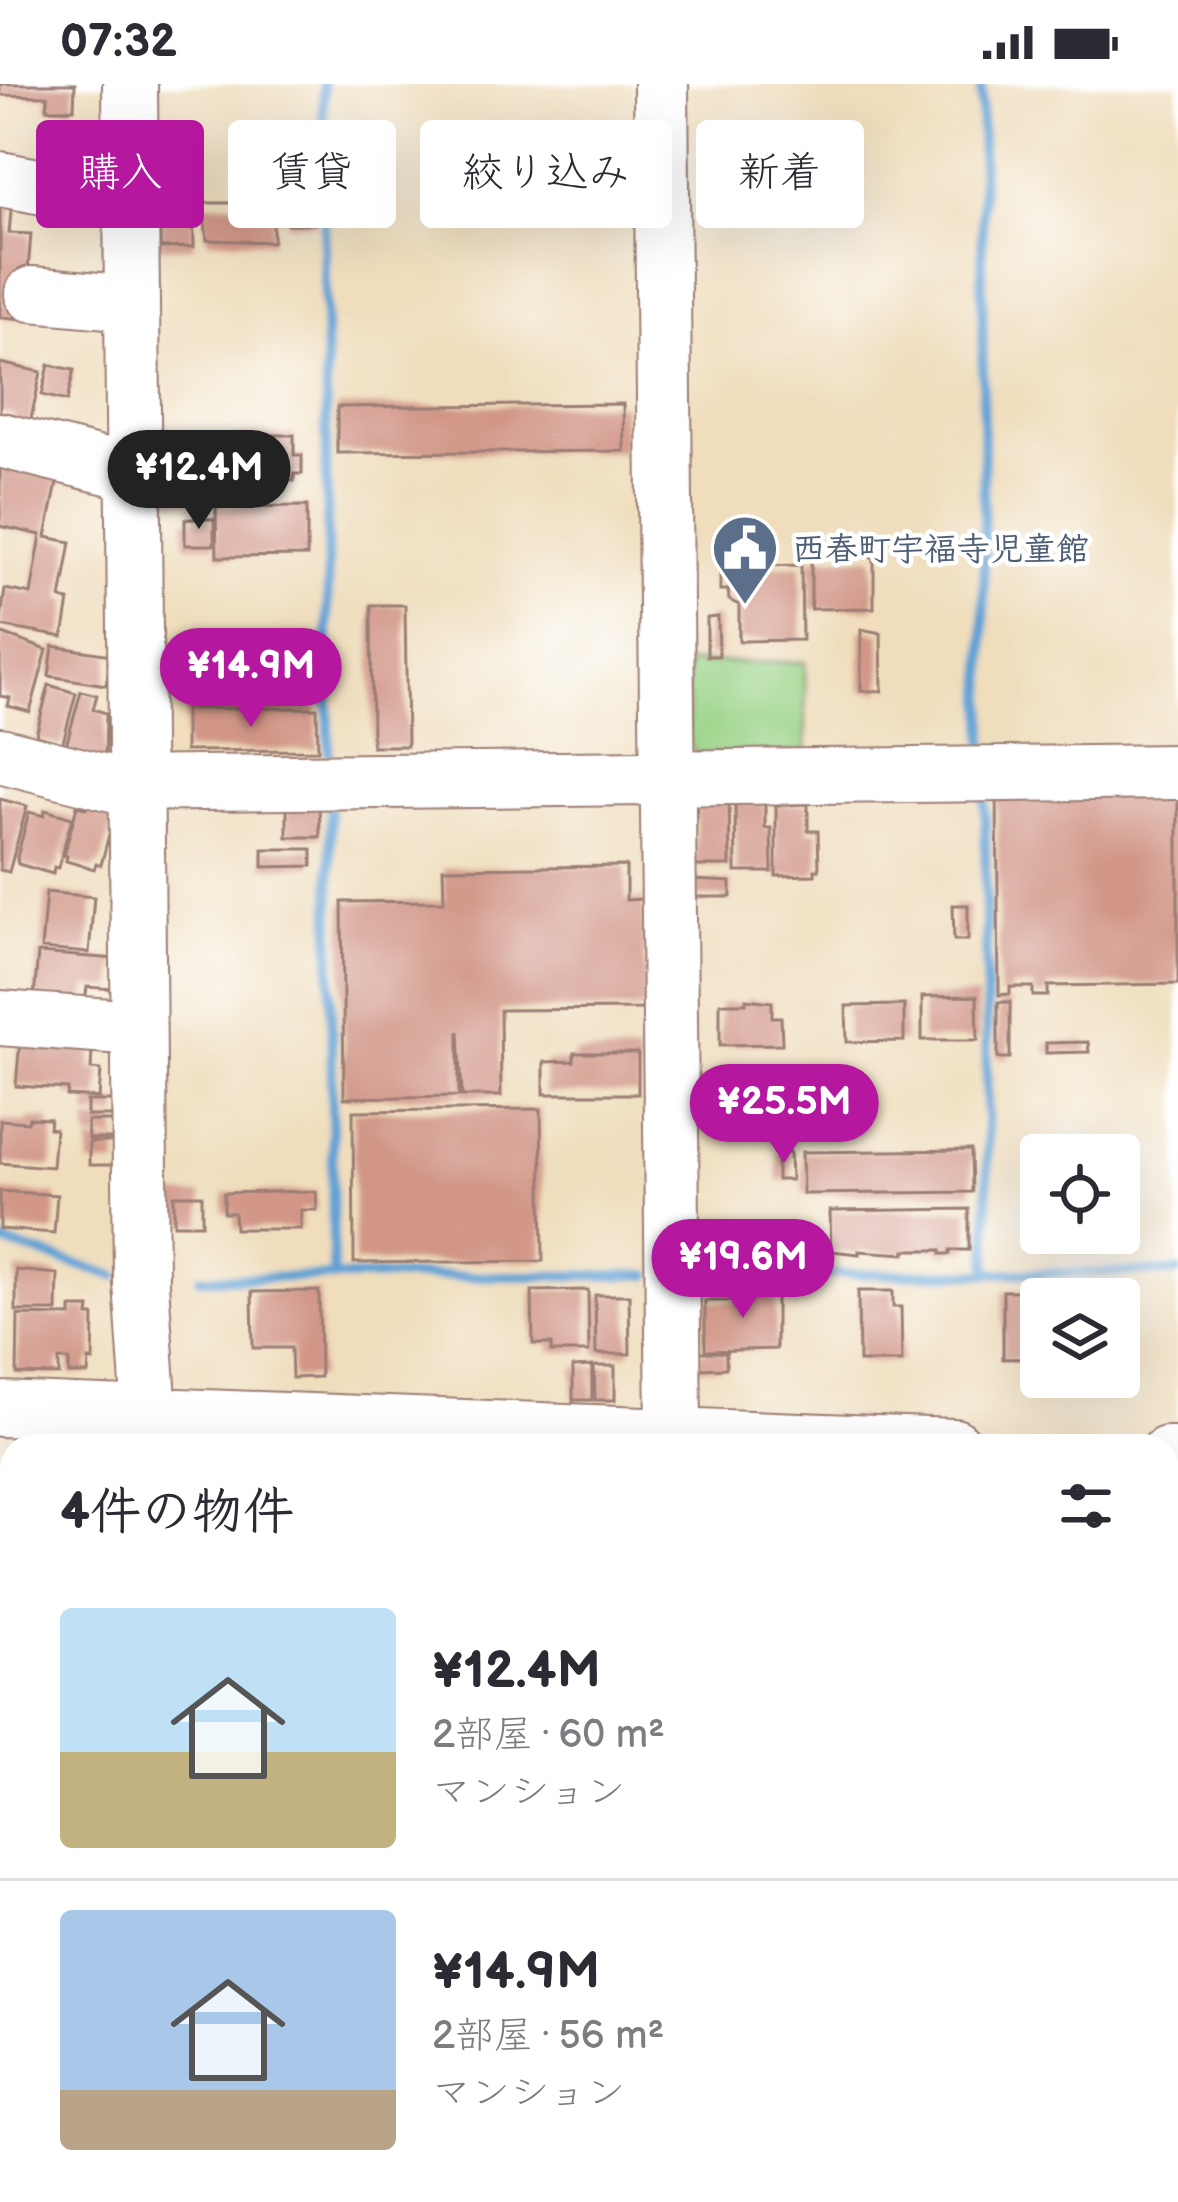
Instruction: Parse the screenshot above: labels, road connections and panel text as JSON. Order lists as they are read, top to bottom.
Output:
{
  "places": {
    "public building": ["西春町宇福寺児童館"]
  },
  "page": {
    "status": "07:32",
    "chip": [
      "購入",
      "賃貸",
      "絞り込み",
      "新着"
    ],
    "price": [
      "¥12.4M",
      "¥14.9M",
      "¥25.5M",
      "¥19.6M"
    ],
    "heading": "4件の物件",
    "list": [
      {
        "name": "¥12.4M",
        "note": "2部屋 · 60 m² · マンション"
      },
      {
        "name": "¥14.9M",
        "note": "2部屋 · 56 m² · マンション"
      }
    ]
  }
}
